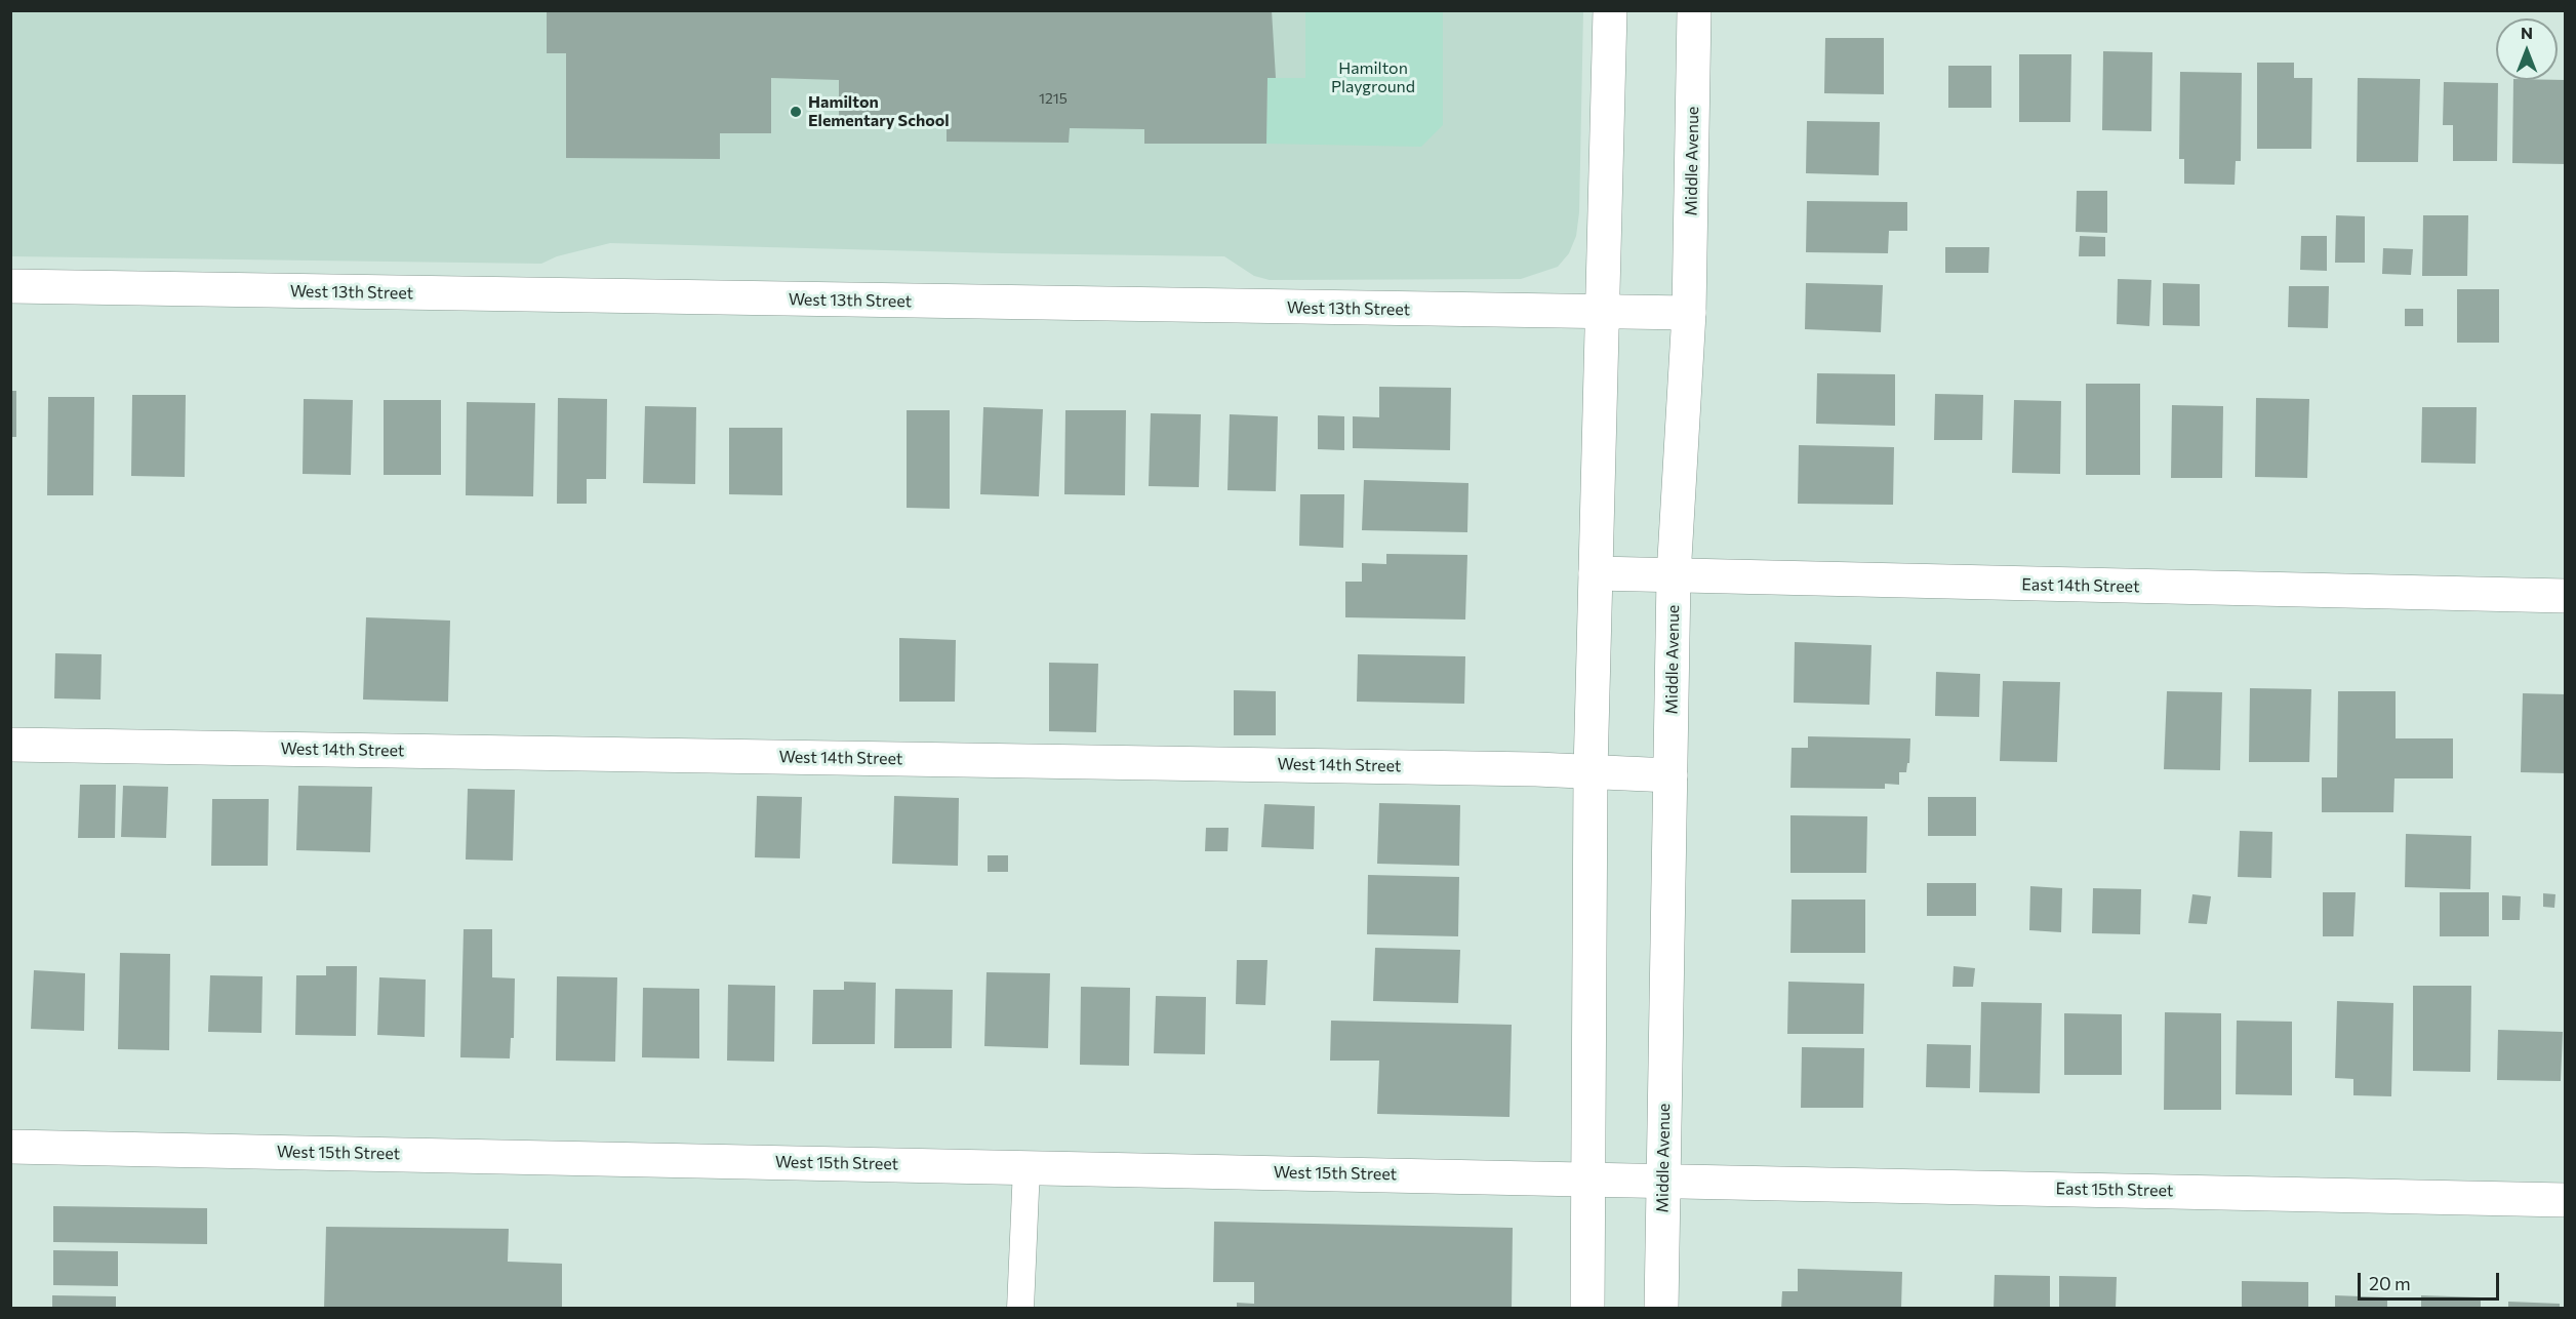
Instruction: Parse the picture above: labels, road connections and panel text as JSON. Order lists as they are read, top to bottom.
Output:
{
  "streets": {
    "street": [
      "Middle Avenue",
      "West 13th Street",
      "East 14th Street",
      "West 14th Street",
      "West 15th Street",
      "East 15th Street"
    ]
  },
  "crossings": [
    ["Middle Avenue", "West 13th Street"],
    ["Middle Avenue", "East 14th Street"],
    ["Middle Avenue", "West 14th Street"],
    ["Middle Avenue", "West 15th Street"],
    ["Middle Avenue", "East 15th Street"],
    ["West 15th Street", "East 15th Street"]
  ],
  "parks": ["Hamilton Playground"],
  "places": ["Hamilton Elementary School"],
  "house_numbers": ["1215"],
  "scale_bar": "20 m",
  "north": "top"
}
